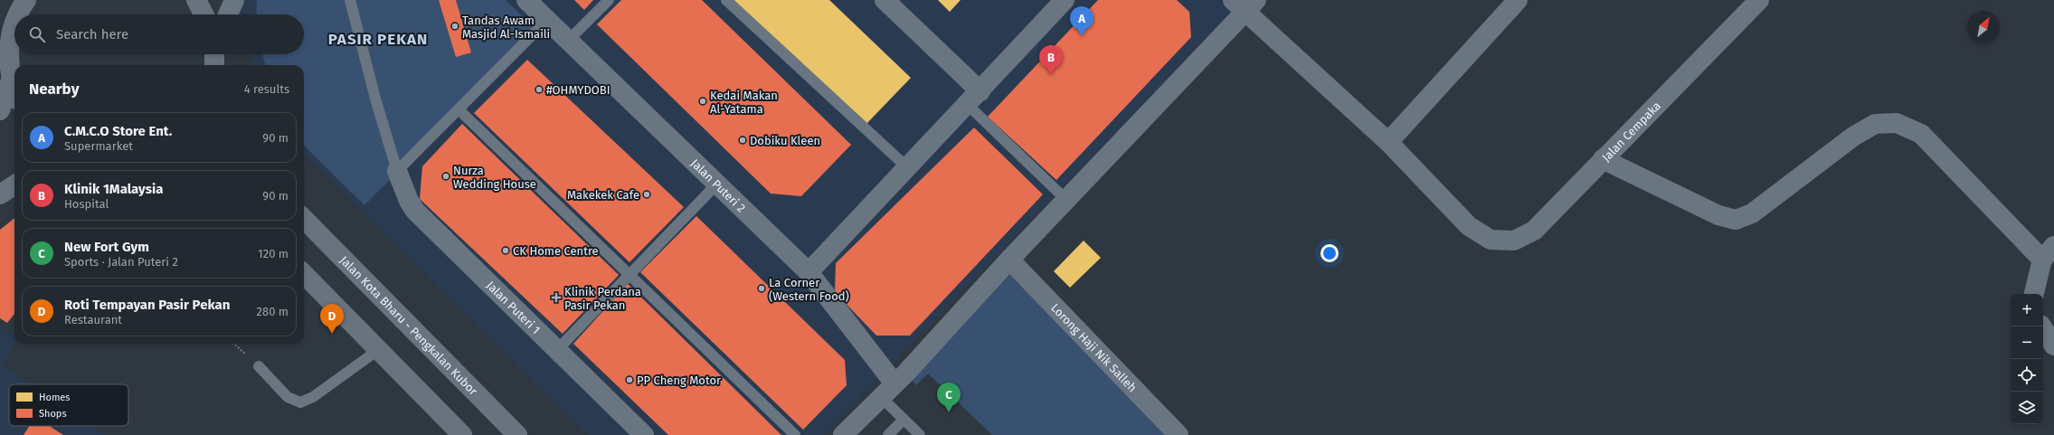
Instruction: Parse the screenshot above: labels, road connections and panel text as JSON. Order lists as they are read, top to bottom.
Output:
{
  "streets": {
    "highway": ["Jalan Kota Bharu - Pengkalan Kubor"],
    "street": [
      "Jalan Cempaka",
      "Jalan Puteri 2",
      "Jalan Puteri 1",
      "Lorong Haji Nik Salleh"
    ]
  },
  "districts": ["PASIR PEKAN"],
  "places": {
    "other": [
      "Tandas Awam Masjid Al-Ismaili",
      "#OHMYDOBI",
      "Kedai Makan Al-Yatama",
      "Dobiku Kleen",
      "Nurza Wedding House",
      "Makekek Cafe",
      "CK Home Centre",
      "La Corner (Western Food)",
      "PP Cheng Motor"
    ],
    "health": ["Klinik Perdana Pasir Pekan"]
  },
  "legend": ["Homes", "Shops"],
  "north": "top right",
  "page": {
    "pins": [
      "A",
      "B",
      "D",
      "C"
    ],
    "search": "Search here",
    "heading": ["Nearby", "4 results"],
    "list": [
      {
        "mark": "A",
        "name": "C.M.C.O Store Ent.",
        "note": "Supermarket",
        "value": "90 m"
      },
      {
        "mark": "B",
        "name": "Klinik 1Malaysia",
        "note": "Hospital",
        "value": "90 m"
      },
      {
        "mark": "C",
        "name": "New Fort Gym",
        "note": "Sports · Jalan Puteri 2",
        "value": "120 m"
      },
      {
        "mark": "D",
        "name": "Roti Tempayan Pasir Pekan",
        "note": "Restaurant",
        "value": "280 m"
      }
    ],
    "map_buttons": ["+", "−"]
  }
}
